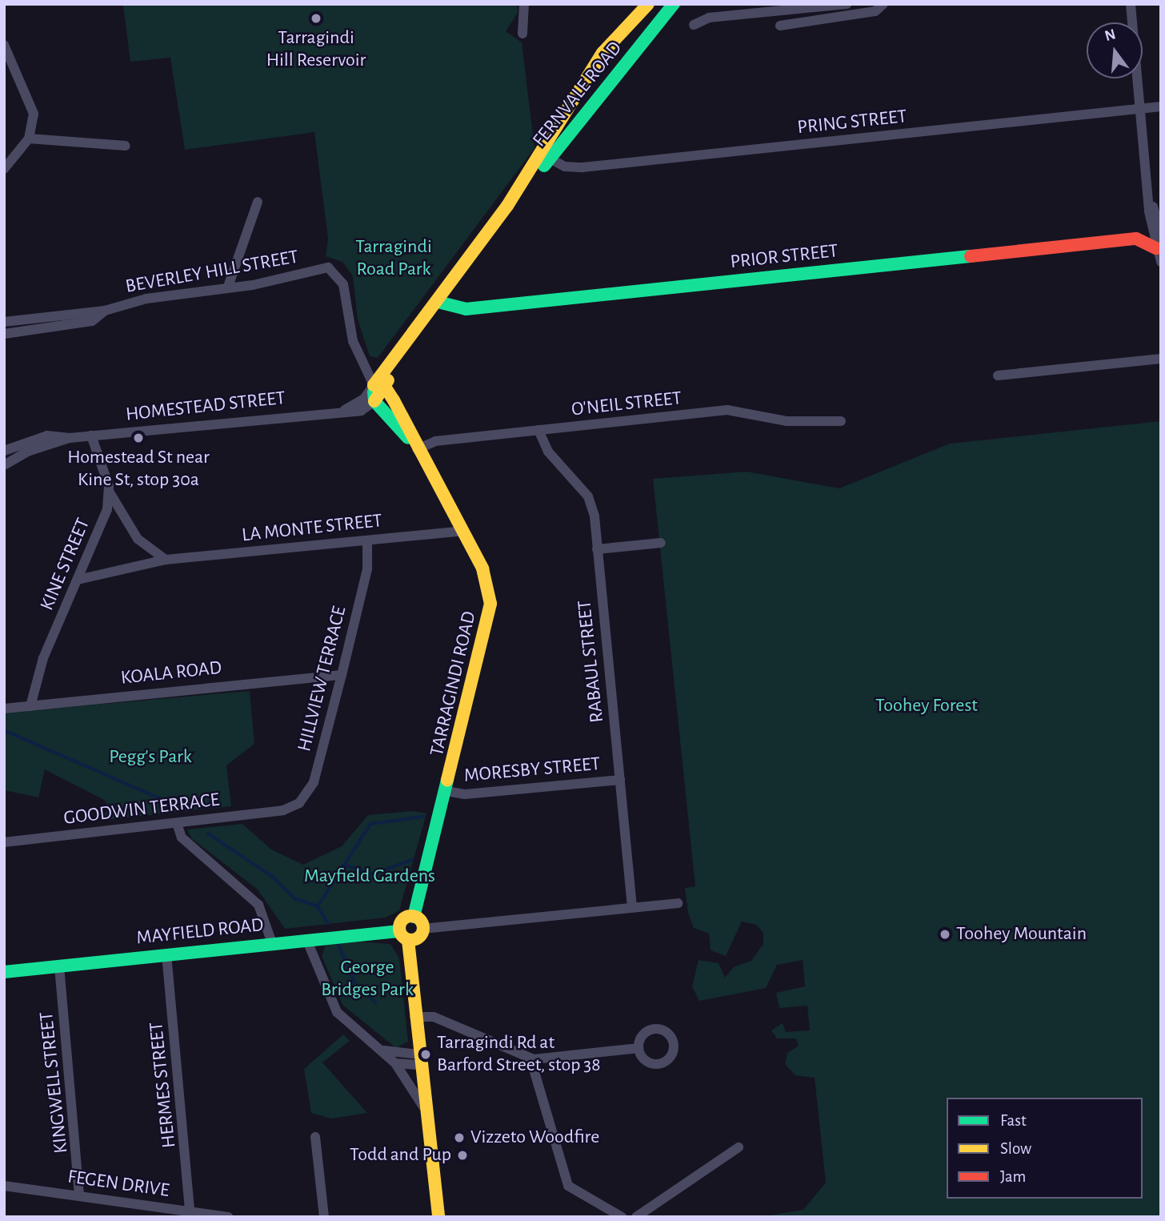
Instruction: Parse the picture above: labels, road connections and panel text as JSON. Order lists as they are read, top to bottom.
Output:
{
  "streets": {
    "street": [
      "FERNVALE ROAD",
      "PRING STREET",
      "PRIOR STREET",
      "BEVERLEY HILL STREET",
      "O'NEIL STREET",
      "HOMESTEAD STREET",
      "LA MONTE STREET",
      "KINE STREET",
      "RABAUL STREET",
      "KOALA ROAD",
      "HILLVIEW TERRACE",
      "TARRAGINDI ROAD",
      "MORESBY STREET",
      "GOODWIN TERRACE",
      "MAYFIELD ROAD",
      "KINGWELL STREET",
      "HERMES STREET",
      "FEGEN DRIVE"
    ]
  },
  "crossings": [
    ["FERNVALE ROAD", "PRING STREET"],
    ["FERNVALE ROAD", "PRIOR STREET"],
    ["FERNVALE ROAD", "BEVERLEY HILL STREET"],
    ["FERNVALE ROAD", "HOMESTEAD STREET"],
    ["FERNVALE ROAD", "TARRAGINDI ROAD"],
    ["BEVERLEY HILL STREET", "HOMESTEAD STREET"],
    ["BEVERLEY HILL STREET", "TARRAGINDI ROAD"],
    ["O'NEIL STREET", "RABAUL STREET"],
    ["O'NEIL STREET", "TARRAGINDI ROAD"],
    ["HOMESTEAD STREET", "TARRAGINDI ROAD"],
    ["LA MONTE STREET", "KINE STREET"],
    ["LA MONTE STREET", "HILLVIEW TERRACE"],
    ["LA MONTE STREET", "TARRAGINDI ROAD"],
    ["KINE STREET", "KOALA ROAD"],
    ["RABAUL STREET", "MORESBY STREET"],
    ["KOALA ROAD", "HILLVIEW TERRACE"],
    ["HILLVIEW TERRACE", "GOODWIN TERRACE"],
    ["TARRAGINDI ROAD", "MORESBY STREET"],
    ["MAYFIELD ROAD", "KINGWELL STREET"],
    ["MAYFIELD ROAD", "HERMES STREET"],
    ["KINGWELL STREET", "FEGEN DRIVE"],
    ["HERMES STREET", "FEGEN DRIVE"]
  ],
  "parks": [
    "Tarragindi Road Park",
    "Toohey Forest",
    "Pegg's Park",
    "Mayfield Gardens",
    "George Bridges Park"
  ],
  "places": [
    "Tarragindi Hill Reservoir",
    "Homestead St near Kine St, stop 30a",
    "Toohey Mountain",
    "Tarragindi Rd at Barford Street, stop 38",
    "Vizzeto Woodfire",
    "Todd and Pup"
  ],
  "legend": ["Fast", "Slow", "Jam"],
  "north": "top"
}
